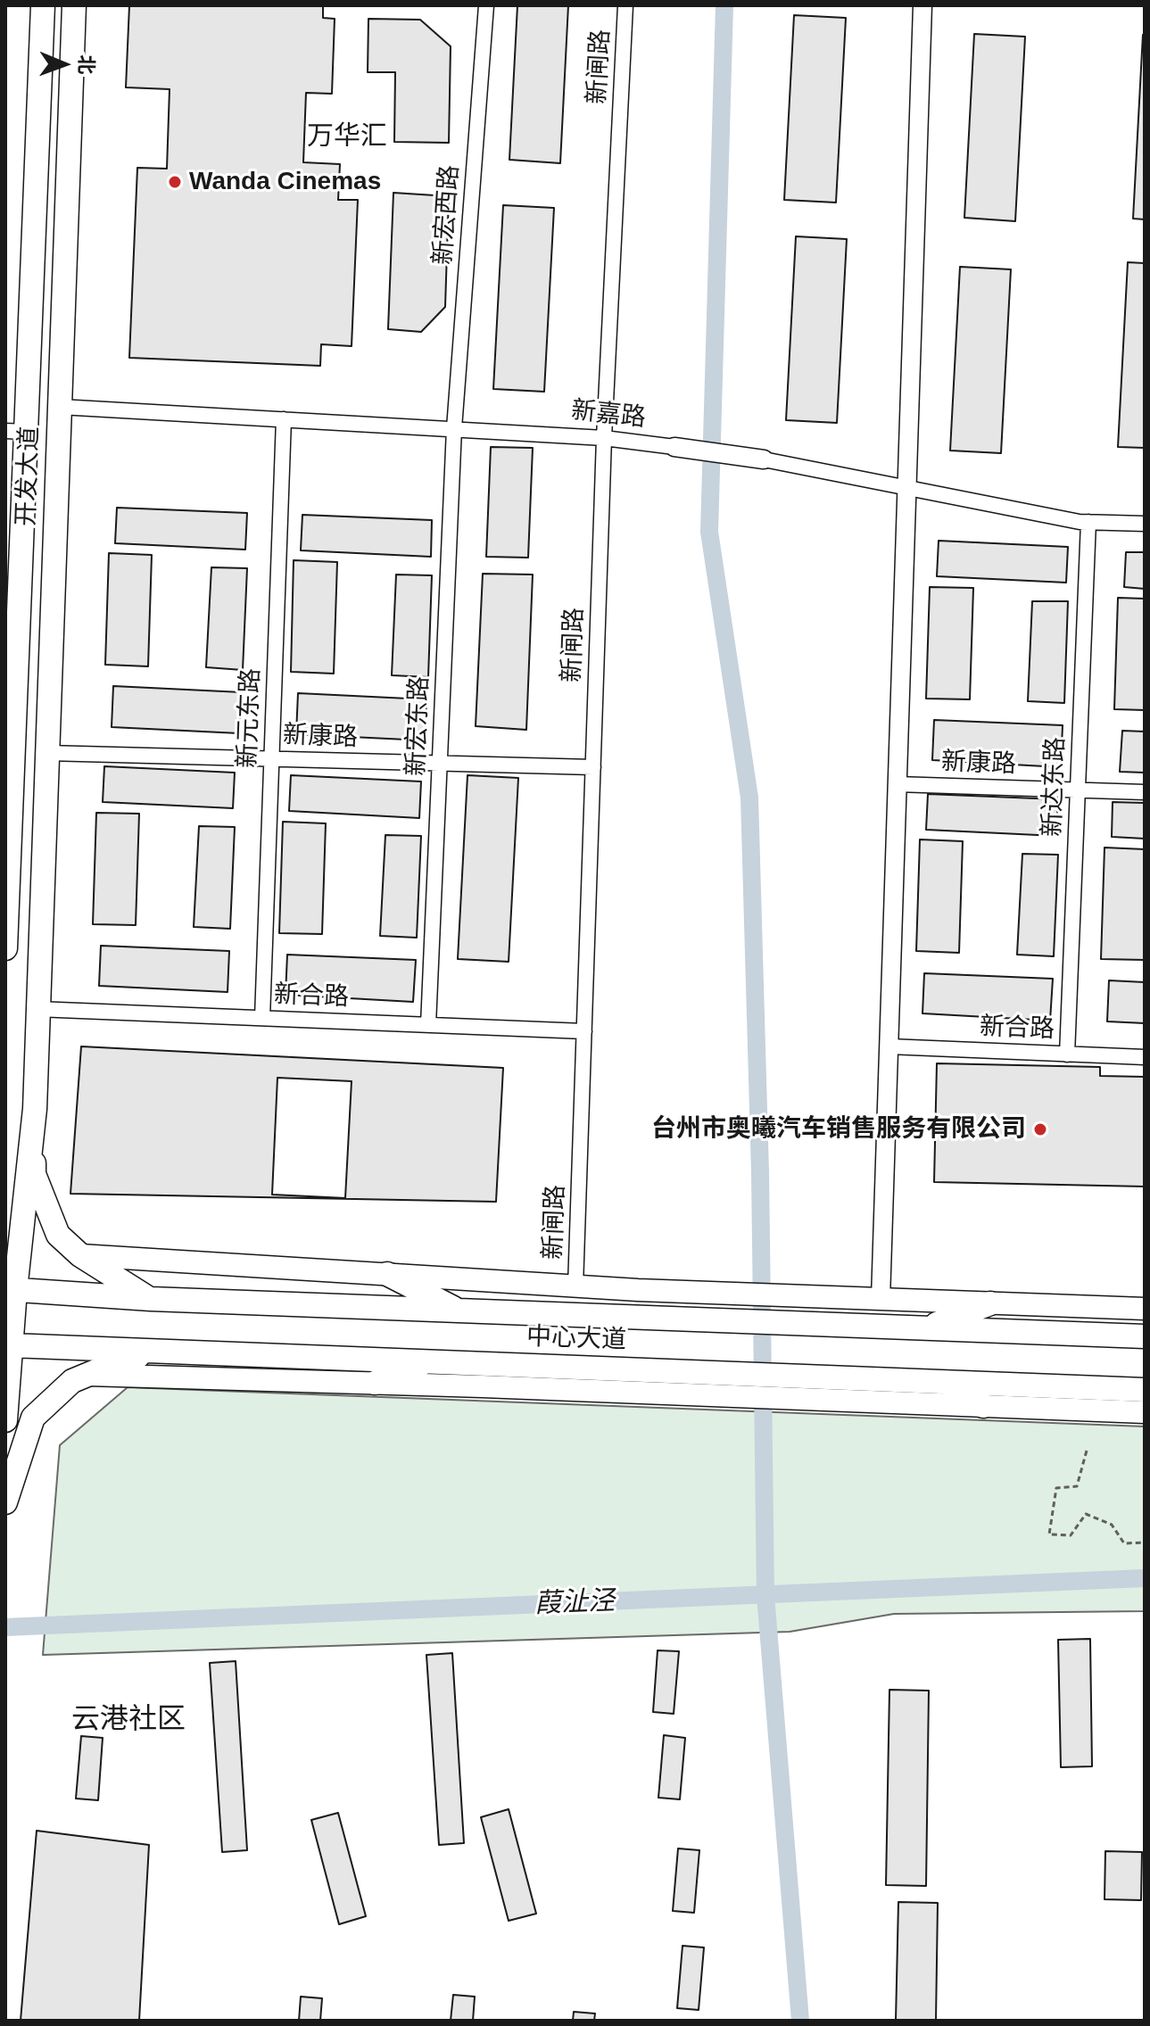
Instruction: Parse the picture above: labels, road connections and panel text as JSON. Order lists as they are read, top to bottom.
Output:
{
  "streets": {
    "main road": ["开发大道", "中心大道"],
    "street": [
      "新闸路",
      "新宏西路",
      "新嘉路",
      "新元东路",
      "新宏东路",
      "新康路",
      "新达东路",
      "新合路"
    ]
  },
  "crossings": [
    ["新闸路", "新嘉路"],
    ["新闸路", "新康路"],
    ["新闸路", "新合路"],
    ["新宏西路", "新嘉路"],
    ["新宏西路", "新宏东路"],
    ["新嘉路", "开发大道"],
    ["新嘉路", "新元东路"],
    ["新嘉路", "新宏东路"],
    ["新嘉路", "新达东路"],
    ["开发大道", "新康路"],
    ["开发大道", "新合路"],
    ["开发大道", "中心大道"],
    ["新元东路", "新康路"],
    ["新元东路", "新合路"],
    ["新宏东路", "新康路"],
    ["新宏东路", "新合路"],
    ["新康路", "新达东路"],
    ["新达东路", "新合路"]
  ],
  "districts": ["万华汇", "云港社区"],
  "water": ["葭沚泾"],
  "places": ["Wanda Cinemas", "台州市奥曦汽车销售服务有限公司"],
  "north": "right"
}
